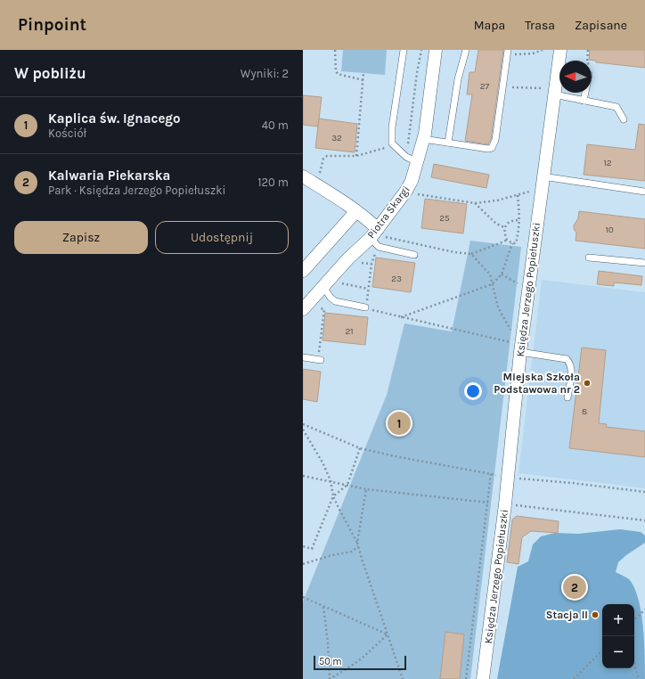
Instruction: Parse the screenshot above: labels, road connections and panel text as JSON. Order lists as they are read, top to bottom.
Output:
{
  "streets": {
    "street": ["Piotra Skargi", "Księdza Jerzego Popiełuszki"]
  },
  "places": ["Miejska Szkoła Podstawowa nr 2", "Stacja II"],
  "house_numbers": [
    "27",
    "32",
    "12",
    "25",
    "10",
    "23",
    "21",
    "8"
  ],
  "scale_bar": "50 m",
  "north": "left",
  "page": {
    "header": "Pinpoint",
    "nav": ["Mapa", "Trasa", "Zapisane"],
    "heading": ["W pobliżu", "Wyniki: 2"],
    "list": [
      {
        "mark": "1",
        "name": "Kaplica św. Ignacego",
        "note": "Kościół",
        "value": "40 m"
      },
      {
        "mark": "2",
        "name": "Kalwaria Piekarska",
        "note": "Park · Księdza Jerzego Popiełuszki",
        "value": "120 m"
      }
    ],
    "buttons": ["Zapisz", "Udostępnij"],
    "pins": ["1", "2"],
    "map_buttons": ["+", "−"],
    "scale": "50 m"
  }
}
